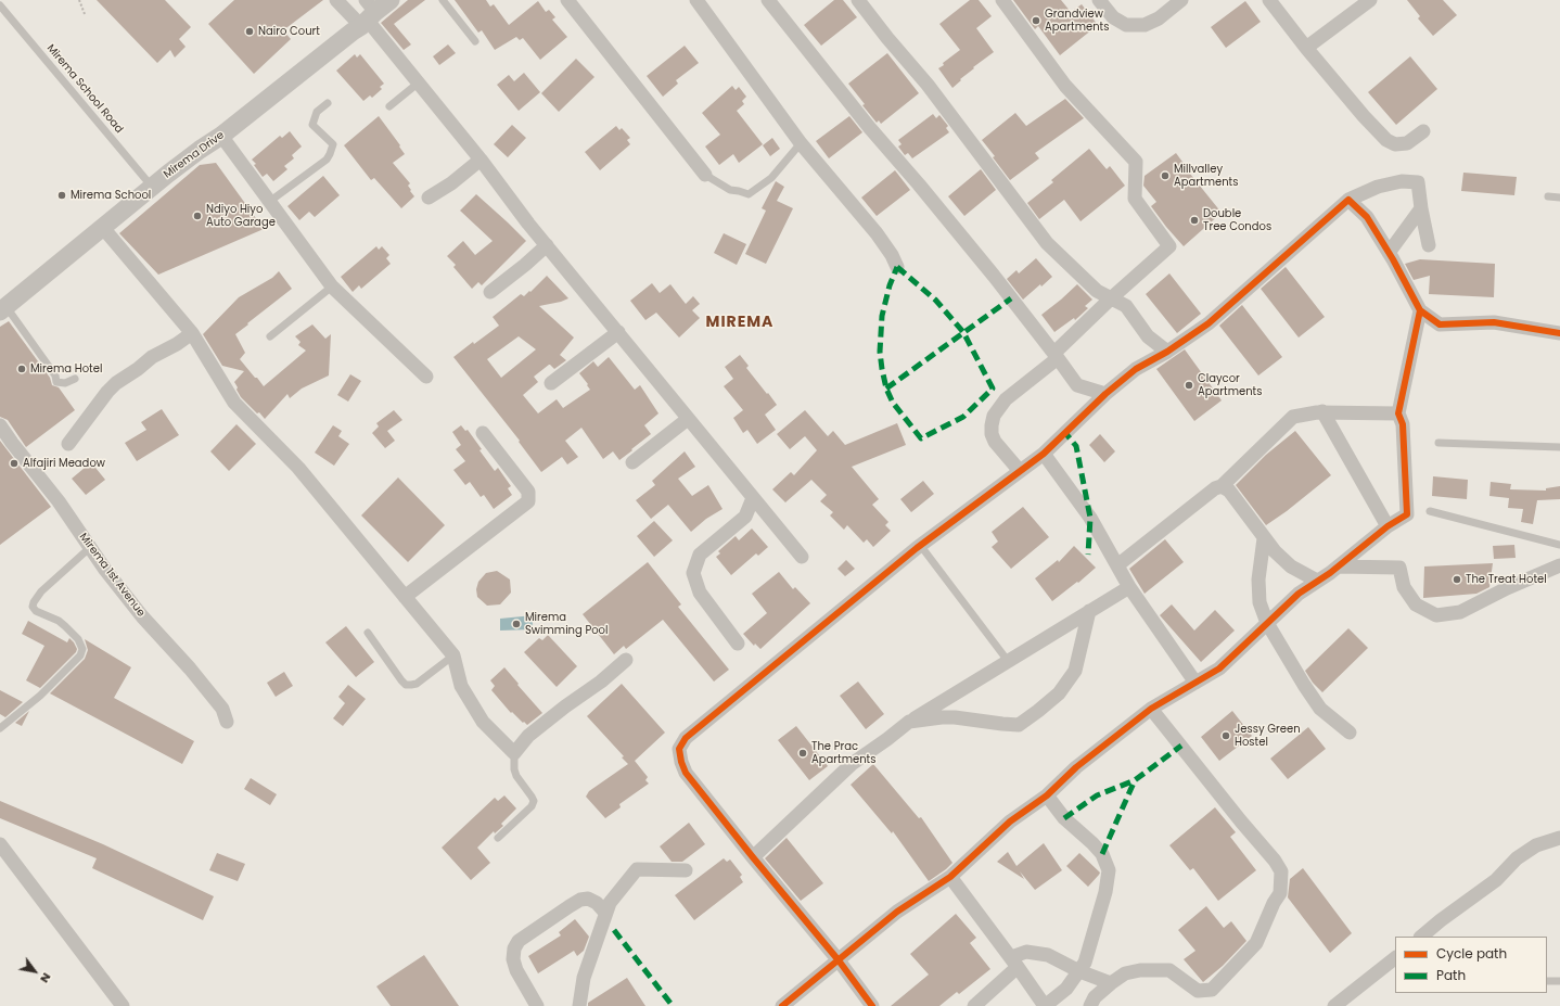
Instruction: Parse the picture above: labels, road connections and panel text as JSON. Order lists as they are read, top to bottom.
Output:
{
  "streets": {
    "street": ["Mirema Drive", "Mirema 1st Avenue"],
    "lane": ["Mirema School Road"]
  },
  "crossings": [
    ["Mirema School Road", "Mirema Drive"]
  ],
  "districts": ["MIREMA"],
  "places": [
    "Grandview Apartments",
    "Nairo Court",
    "Millvalley Apartments",
    "Mirema School",
    "Ndiyo Hiyo Auto Garage",
    "Double Tree Condos",
    "Mirema Hotel",
    "Claycor Apartments",
    "Alfajiri Meadow",
    "The Treat Hotel",
    "Mirema Swimming Pool",
    "Jessy Green Hostel",
    "The Prac Apartments"
  ],
  "legend": ["Cycle path", "Path"],
  "north": "bottom right"
}
